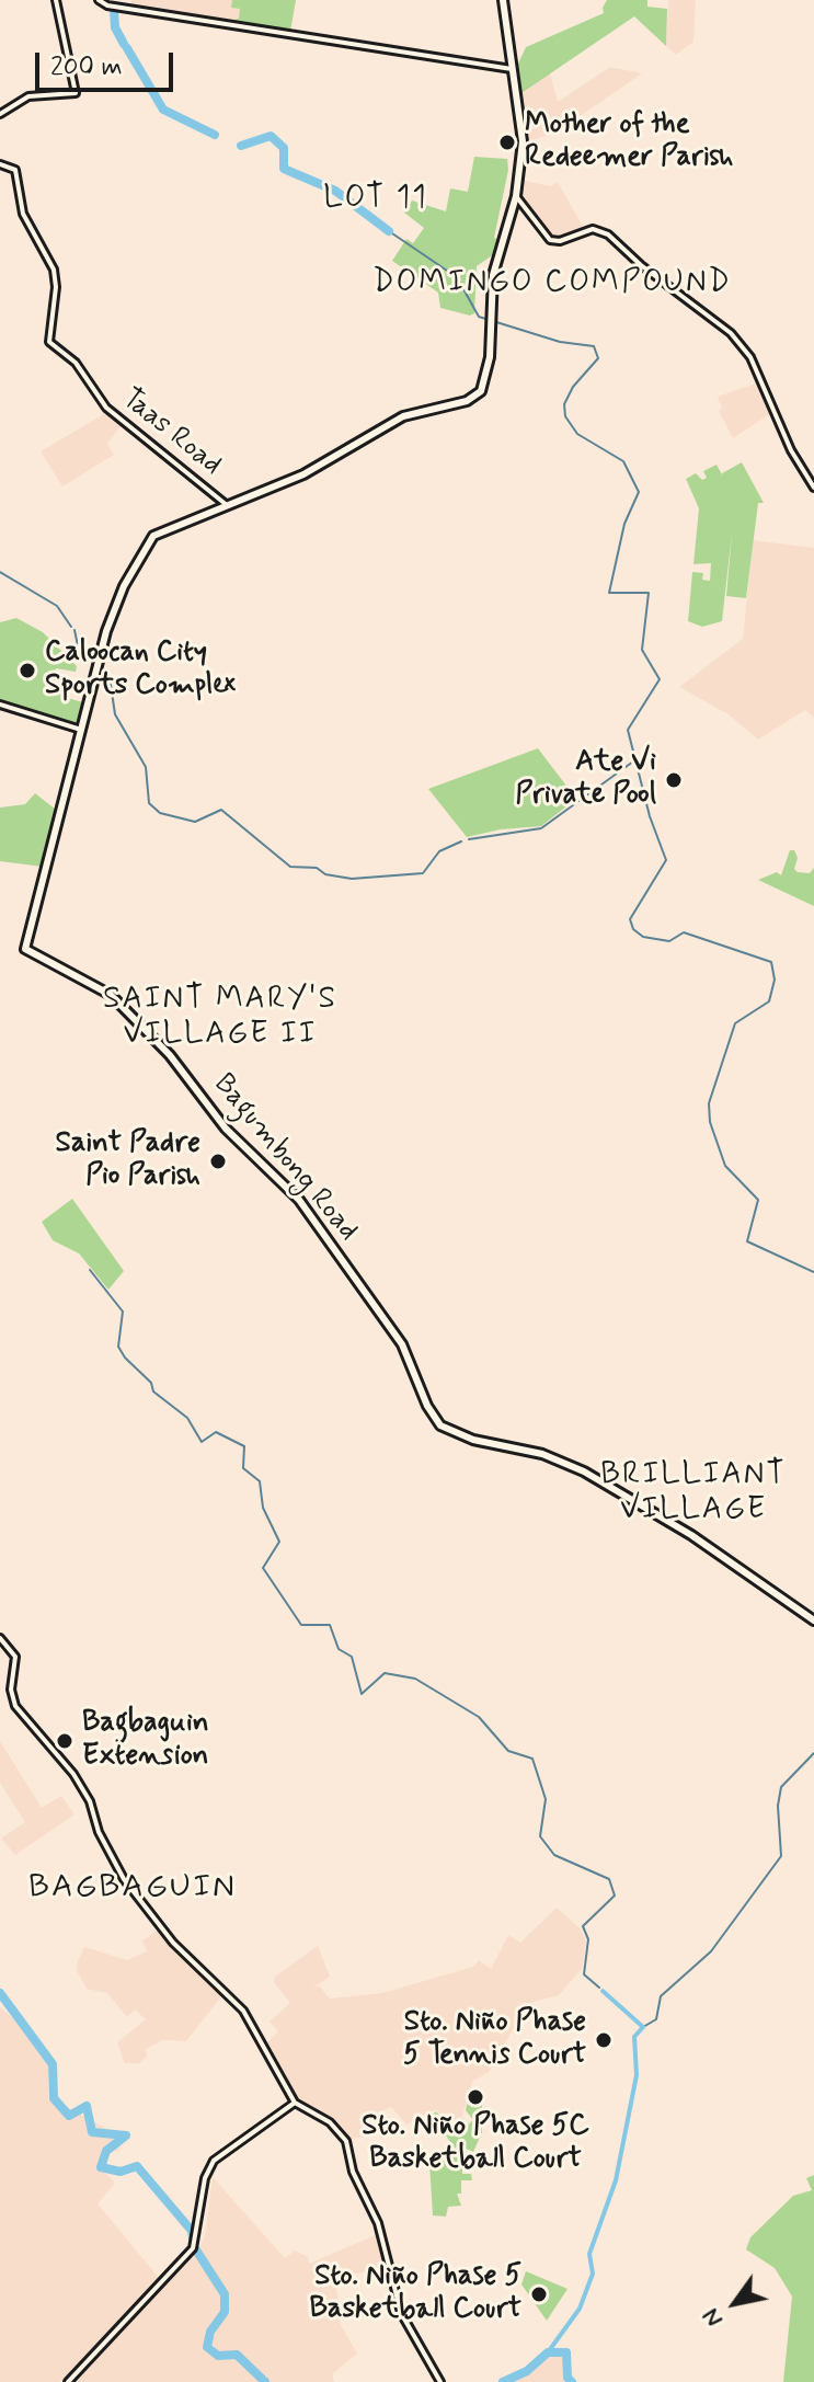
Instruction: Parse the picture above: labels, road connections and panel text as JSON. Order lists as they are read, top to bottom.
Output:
{
  "streets": {
    "main road": ["Bagumbong Road"],
    "street": ["Taas Road"]
  },
  "crossings": [
    ["Taas Road", "Bagumbong Road"]
  ],
  "districts": [
    "LOT 11",
    "DOMINGO COMPOUND",
    "SAINT MARY'S VILLAGE II",
    "BRILLIANT VILLAGE",
    "BAGBAGUIN"
  ],
  "places": [
    "Mother of the Redeemer Parish",
    "Caloocan City Sports Complex",
    "Ate Vi Private Pool",
    "Saint Padre Pio Parish",
    "Bagbaguin Extension",
    "Sto. Niño Phase 5 Tennis Court",
    "Sto. Niño Phase 5C Basketball Court",
    "Sto. Niño Phase 5 Basketball Court"
  ],
  "scale_bar": "200 m",
  "north": "bottom left"
}
